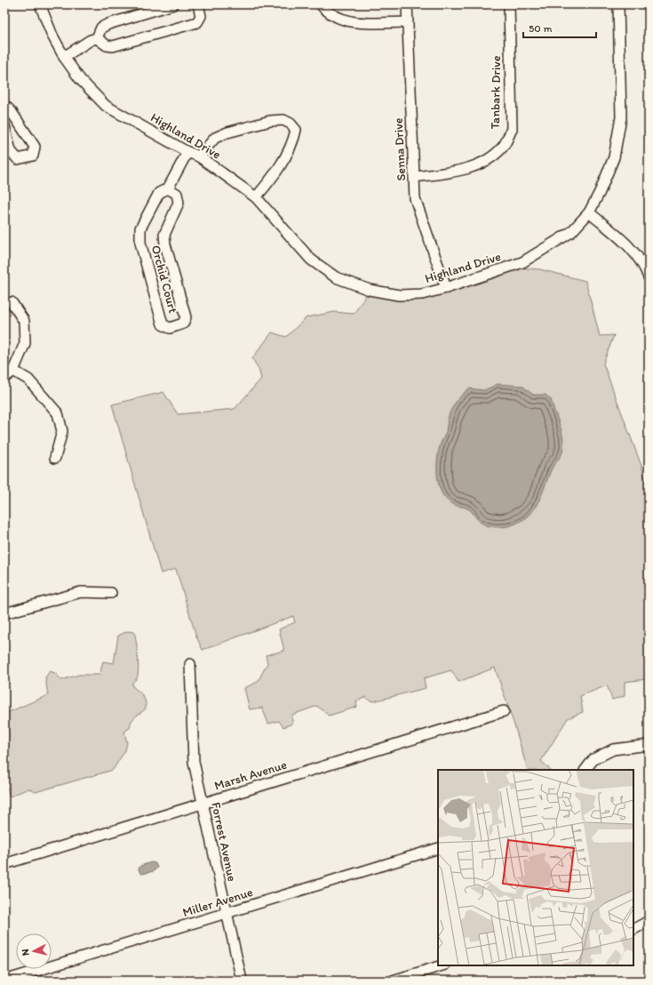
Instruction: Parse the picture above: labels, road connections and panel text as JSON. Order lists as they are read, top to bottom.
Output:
{
  "streets": {
    "street": [
      "Tanbark Drive",
      "Highland Drive",
      "Senna Drive",
      "Orchid Court",
      "Marsh Avenue",
      "Forrest Avenue",
      "Miller Avenue"
    ]
  },
  "crossings": [
    ["Tanbark Drive", "Senna Drive"],
    ["Highland Drive", "Senna Drive"],
    ["Highland Drive", "Orchid Court"],
    ["Marsh Avenue", "Forrest Avenue"],
    ["Forrest Avenue", "Miller Avenue"]
  ],
  "scale_bar": "50 m",
  "north": "left"
}
